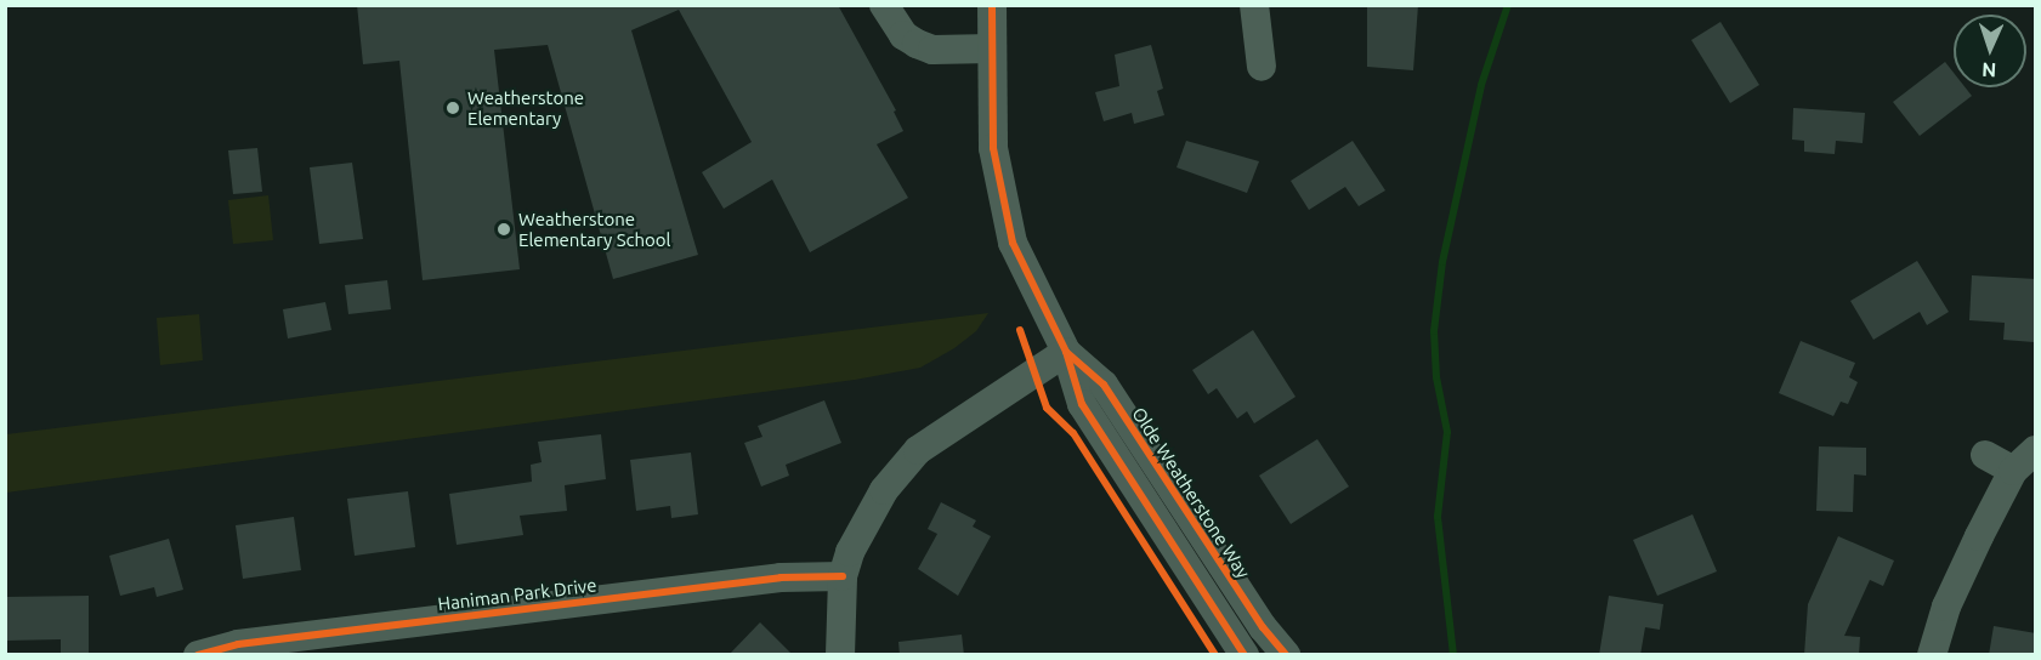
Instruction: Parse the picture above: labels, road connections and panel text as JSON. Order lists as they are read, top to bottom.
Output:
{
  "streets": {
    "street": ["Olde Weatherstone Way", "Haniman Park Drive"]
  },
  "places": ["Weatherstone Elementary", "Weatherstone Elementary School"],
  "north": "bottom"
}
